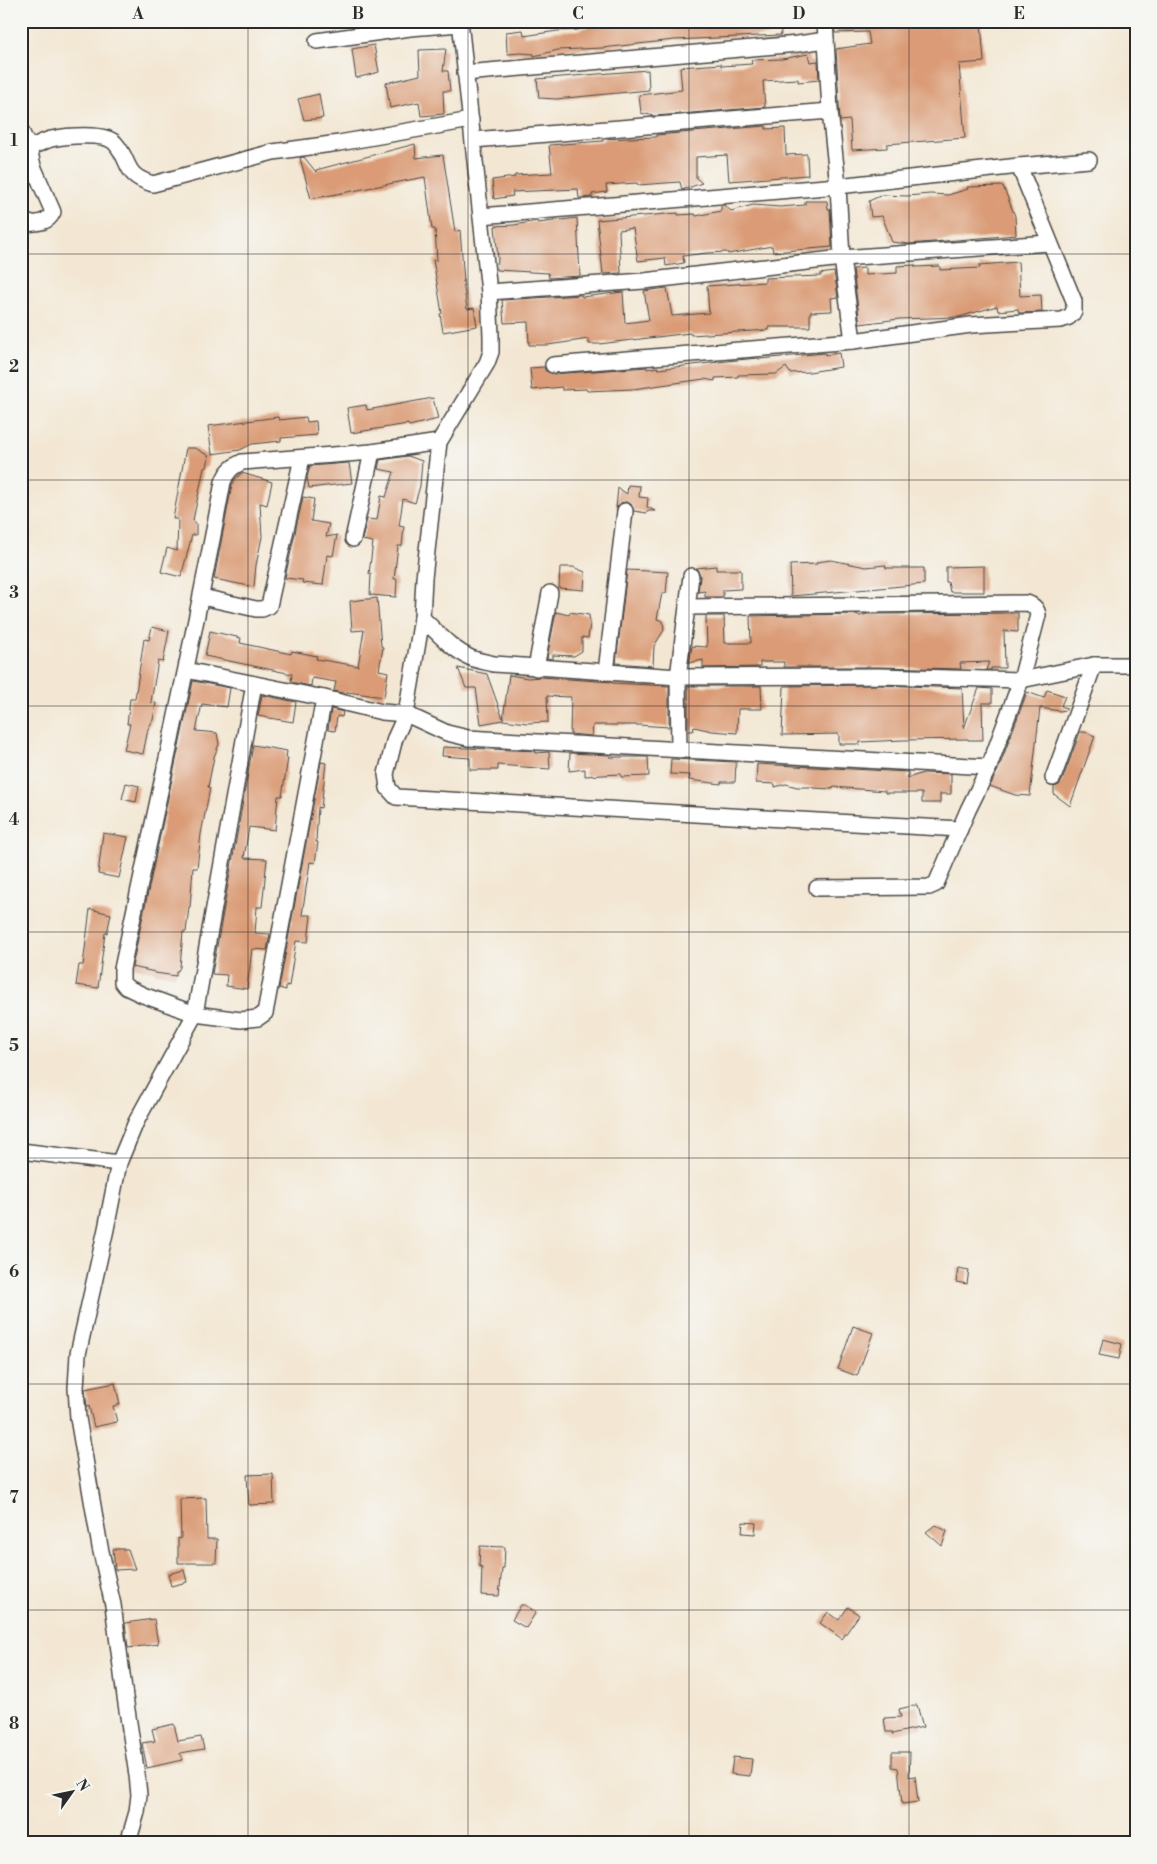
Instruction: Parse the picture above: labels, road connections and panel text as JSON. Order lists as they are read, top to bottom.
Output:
{
  "north": "top right",
  "grid": {
    "columns": [
      "A",
      "B",
      "C",
      "D",
      "E"
    ],
    "rows": [
      "1",
      "2",
      "3",
      "4",
      "5",
      "6",
      "7",
      "8"
    ]
  }
}
